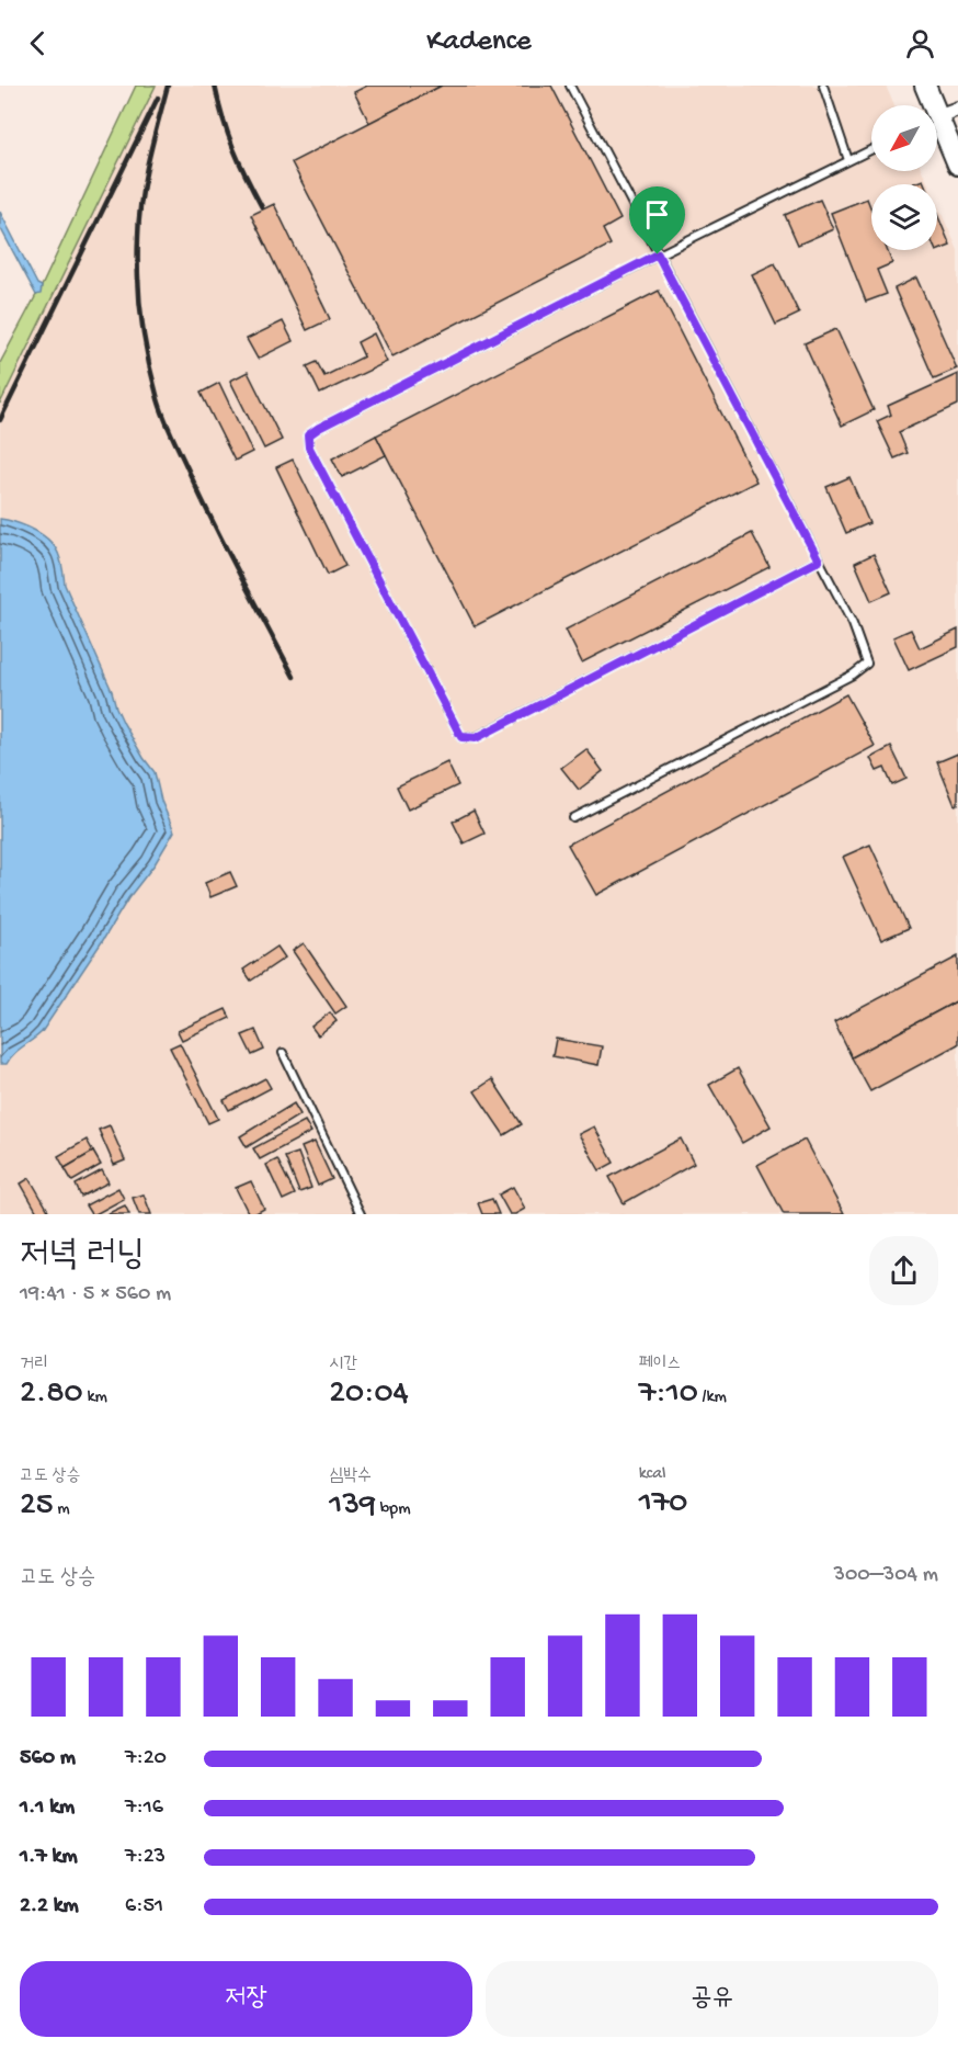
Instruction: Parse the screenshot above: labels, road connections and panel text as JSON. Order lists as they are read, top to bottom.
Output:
{
  "north": "bottom left",
  "page": {
    "header": "Kadence",
    "heading": ["저녁 러닝", "19:41 · 5 × 560 m"],
    "stats": [
      ["거리", "2.80 km"],
      ["시간", "20:04"],
      ["페이스", "7:10 /km"],
      ["고도 상승", "25 m"],
      ["심박수", "139 bpm"],
      ["kcal", "170"]
    ],
    "chart": ["고도 상승", "300–304 m"],
    "list": [
      {
        "name": "560 m",
        "note": "7:20"
      },
      {
        "name": "1.1 km",
        "note": "7:16"
      },
      {
        "name": "1.7 km",
        "note": "7:23"
      },
      {
        "name": "2.2 km",
        "note": "6:51"
      }
    ],
    "buttons": ["저장", "공유"]
  }
}
